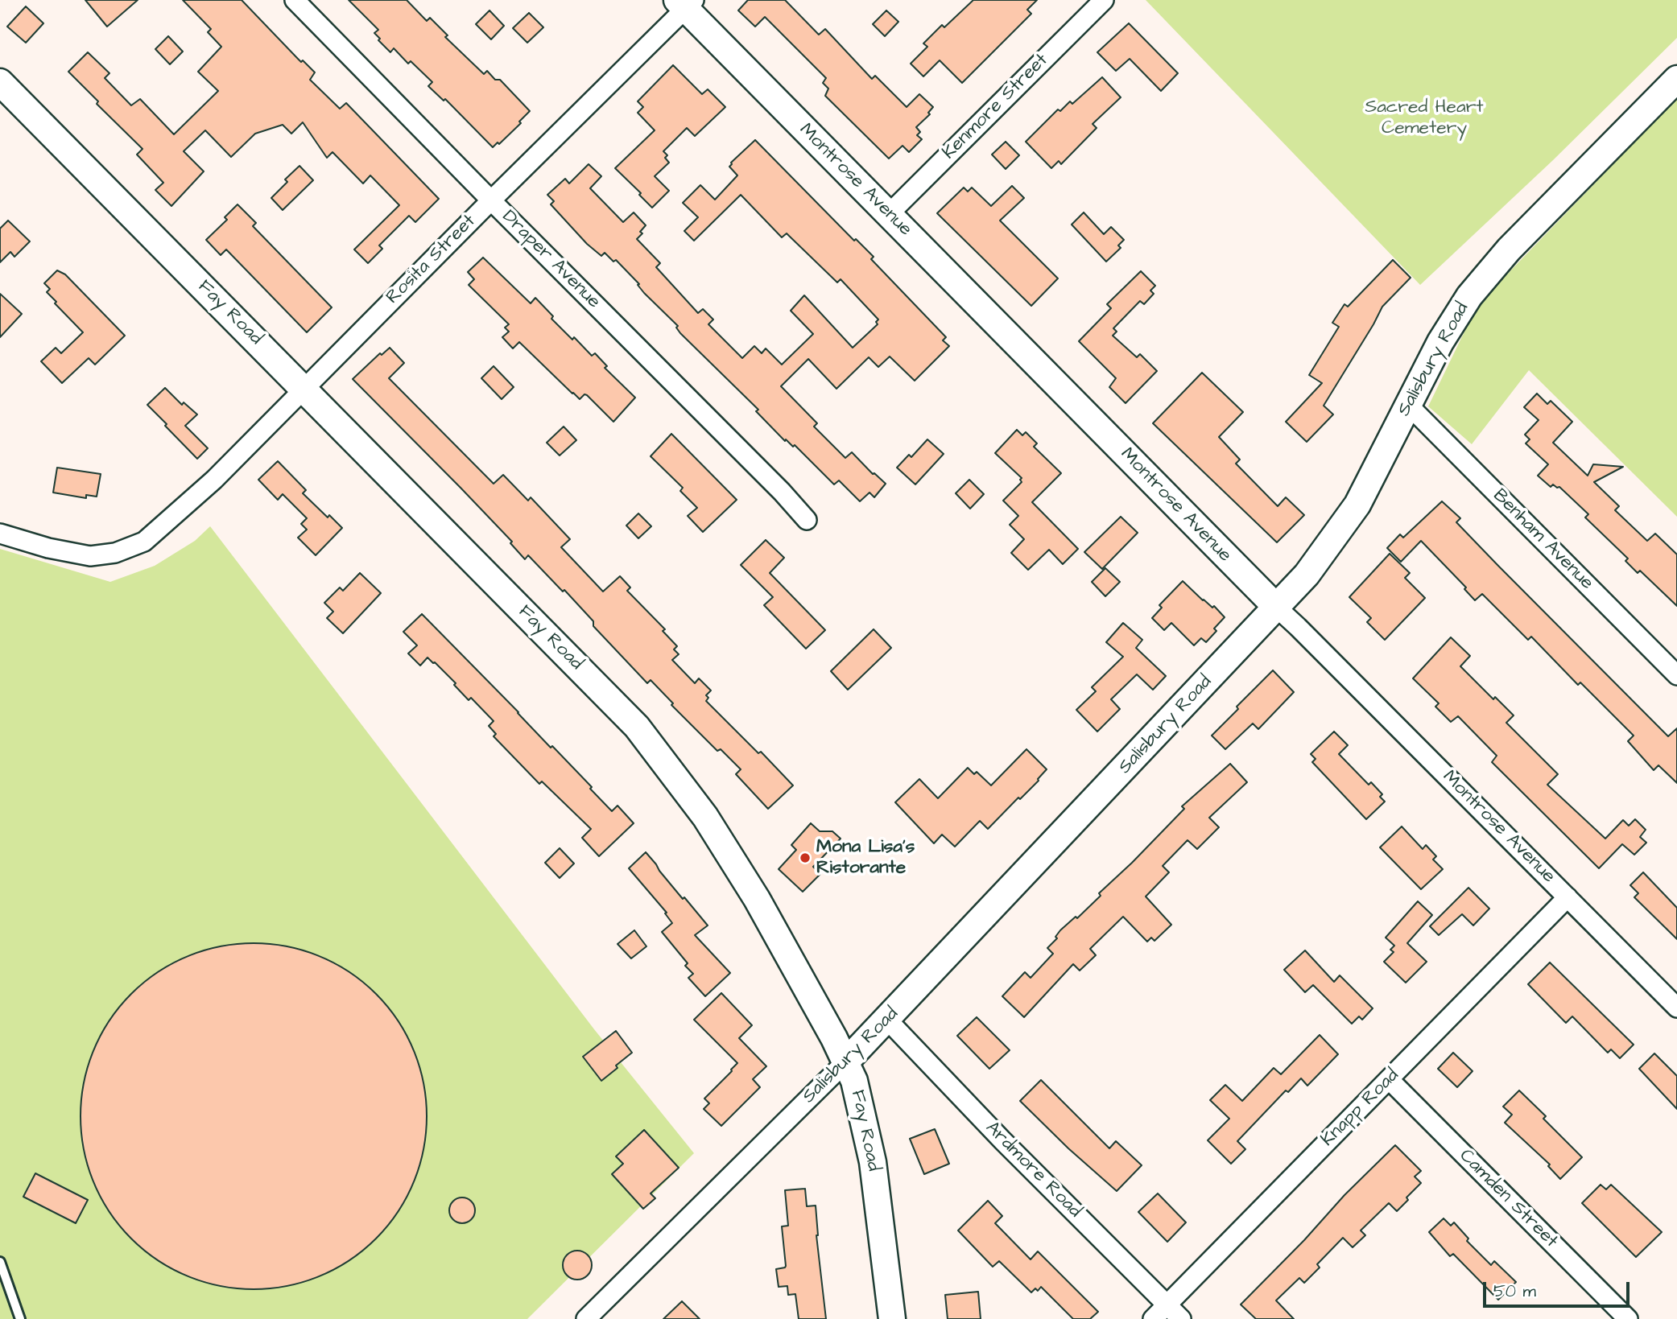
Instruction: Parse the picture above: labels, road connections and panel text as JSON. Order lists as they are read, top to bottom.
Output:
{
  "streets": {
    "street": [
      "Kenmore Street",
      "Montrose Avenue",
      "Rosita Street",
      "Draper Avenue",
      "Fay Road",
      "Salisbury Road",
      "Benham Avenue",
      "Knapp Road",
      "Ardmore Road",
      "Camden Street"
    ]
  },
  "crossings": [
    ["Kenmore Street", "Montrose Avenue"],
    ["Montrose Avenue", "Rosita Street"],
    ["Montrose Avenue", "Salisbury Road"],
    ["Montrose Avenue", "Knapp Road"],
    ["Rosita Street", "Draper Avenue"],
    ["Rosita Street", "Fay Road"],
    ["Fay Road", "Salisbury Road"],
    ["Salisbury Road", "Benham Avenue"],
    ["Salisbury Road", "Ardmore Road"],
    ["Knapp Road", "Ardmore Road"],
    ["Knapp Road", "Camden Street"]
  ],
  "parks": ["Sacred Heart Cemetery"],
  "places": ["Mona Lisa's Ristorante"],
  "scale_bar": "50 m"
}
